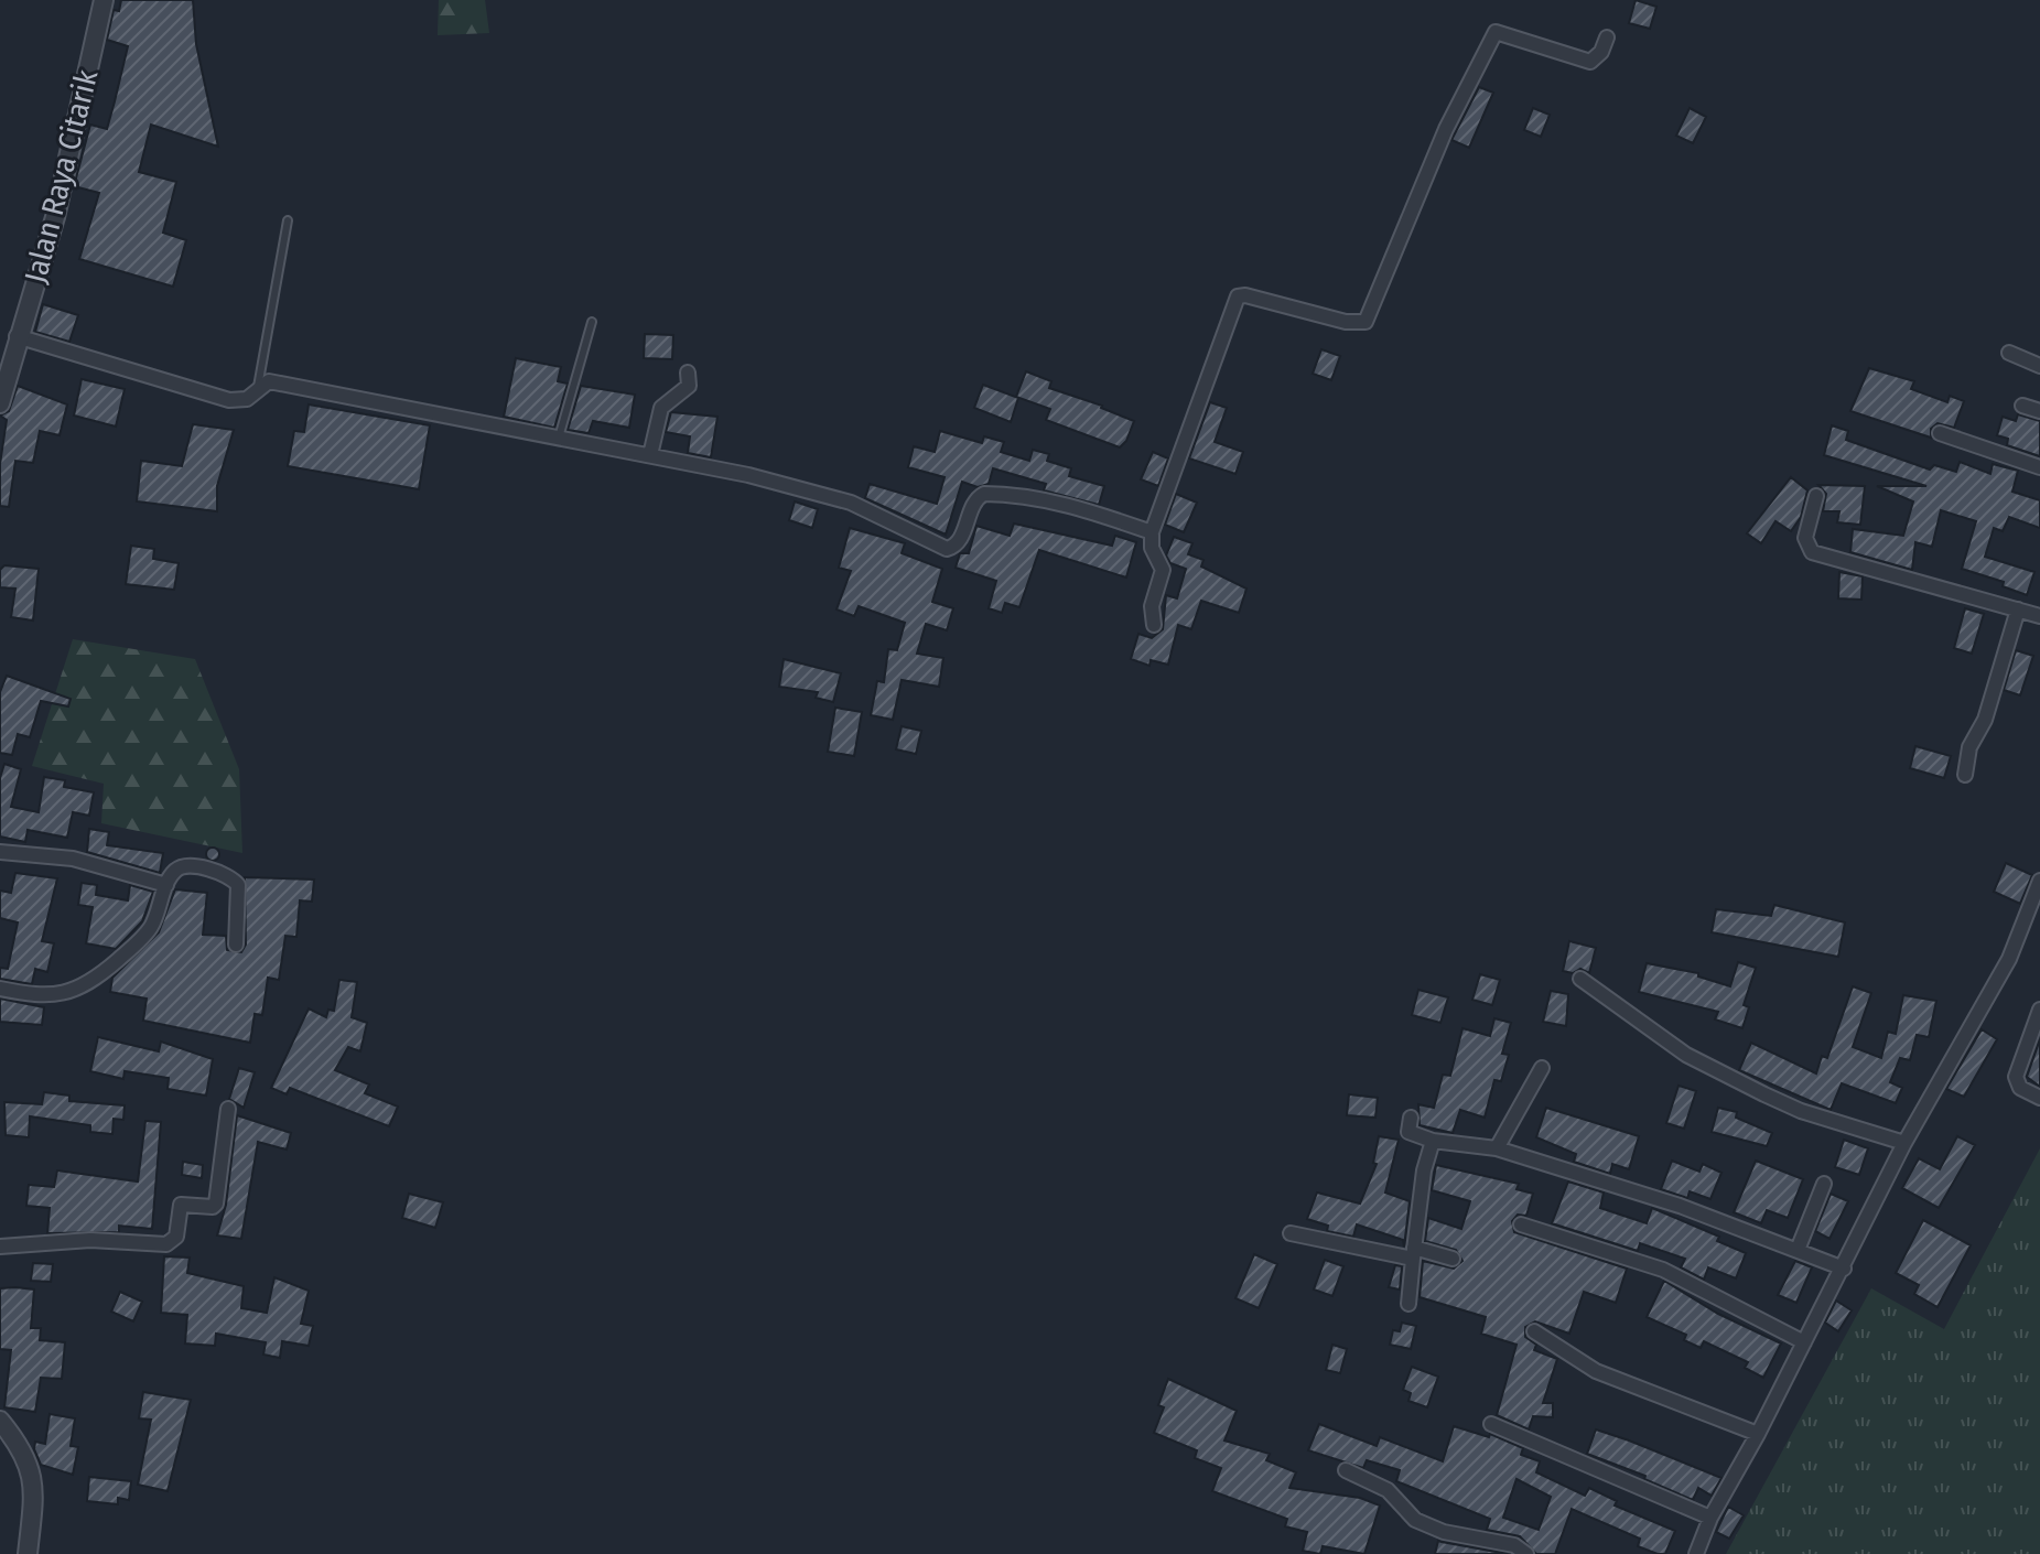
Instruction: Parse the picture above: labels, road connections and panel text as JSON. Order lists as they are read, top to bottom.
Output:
{
  "streets": {
    "street": ["Jalan Raya Citarik"]
  }
}
